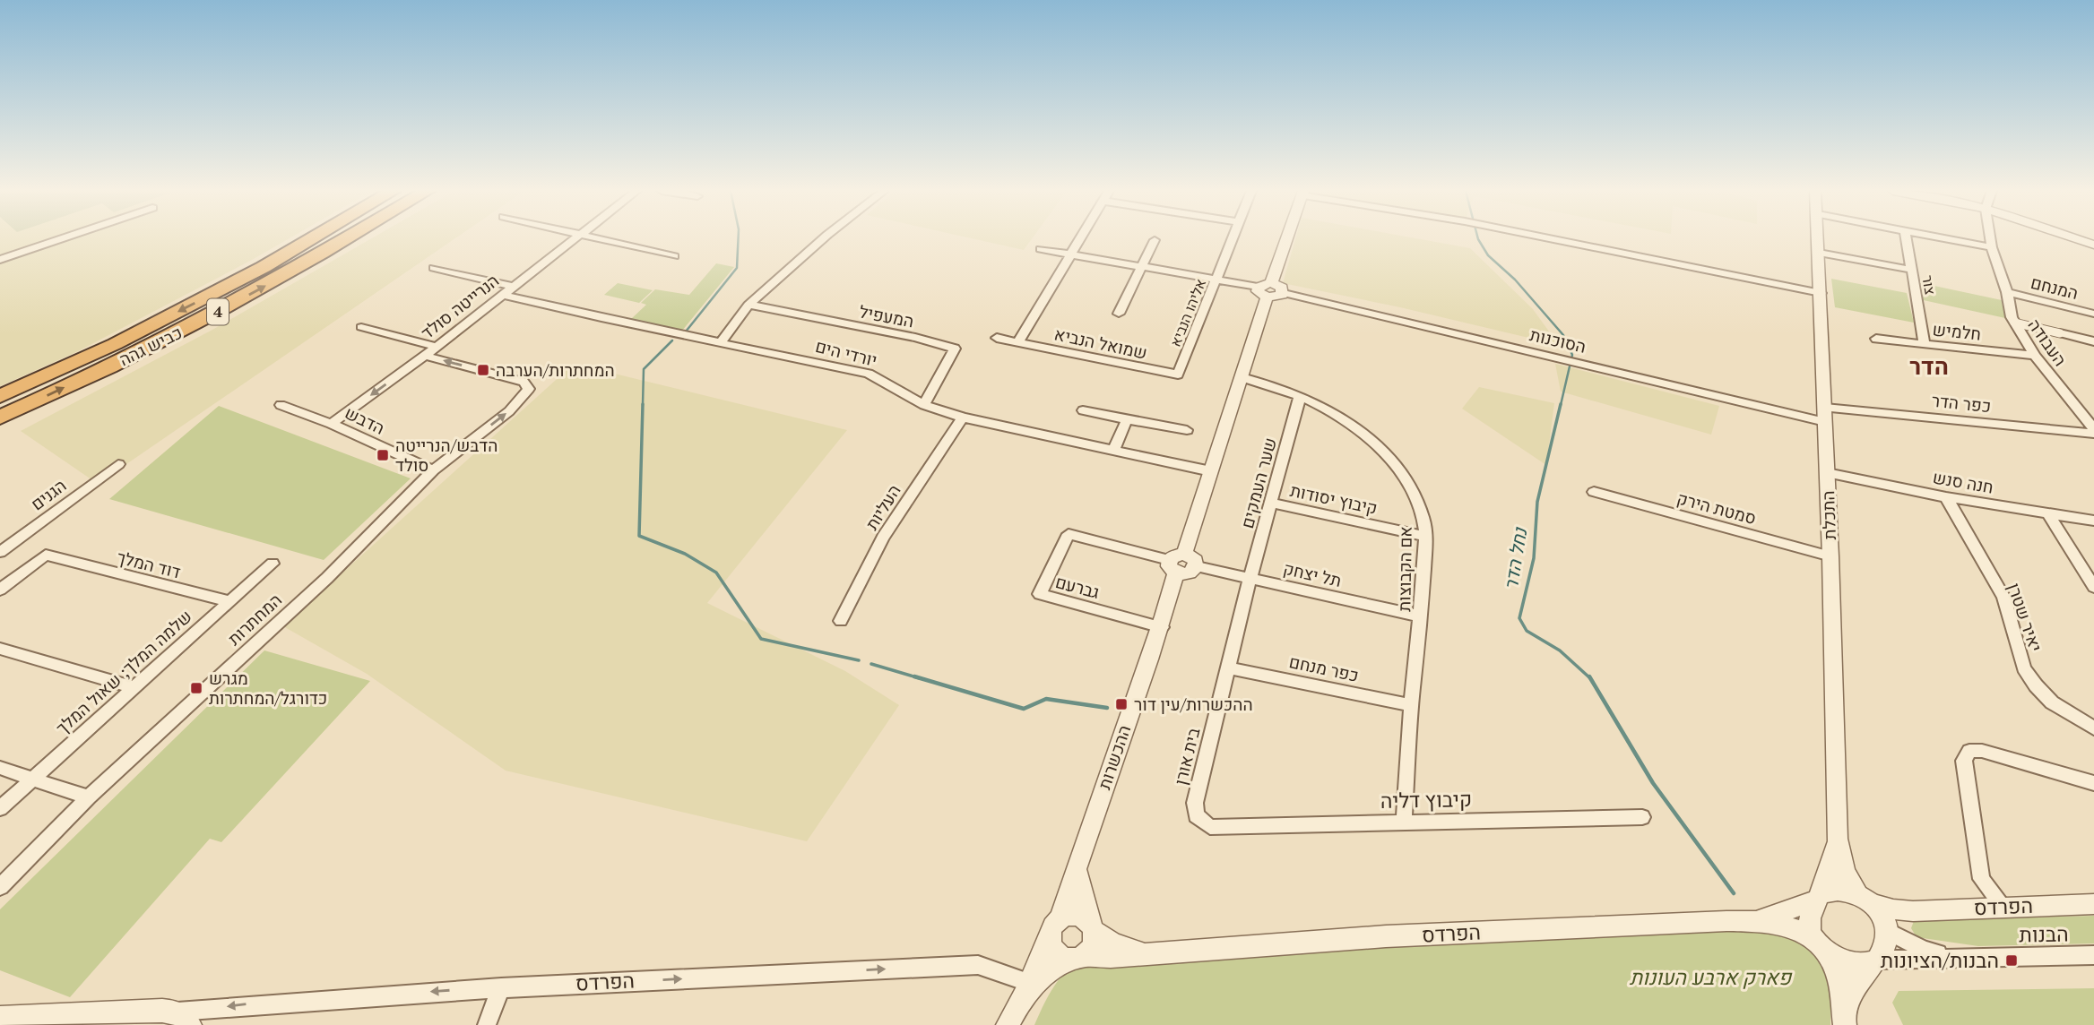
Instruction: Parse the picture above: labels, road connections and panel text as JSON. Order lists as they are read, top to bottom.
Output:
{
  "streets": {
    "highway": ["4", "כביש גהה"],
    "street": [
      "צור",
      "המנחם",
      "הנרייטה סולד",
      "אליהו הנביא",
      "המעפיל",
      "חלמיש",
      "הסוכנות",
      "העבודה",
      "שמואל הנביא",
      "יורדי הים",
      "כפר הדר",
      "הדבש",
      "חנה סנש",
      "שער העמקים",
      "הגנים",
      "קיבוץ יסודות",
      "העליות",
      "סמטת הירק",
      "התכלת",
      "דוד המלך",
      "אם הקבוצות",
      "תל יצחק",
      "גברעם",
      "יאיר שטרן",
      "המחתרות",
      "כפר מנחם",
      "שלמה המלך; שאול המלך",
      "בית אורן",
      "ההכשרות",
      "קיבוץ דליה",
      "הפרדס",
      "הבנות"
    ]
  },
  "crossings": [
    ["צור", "חלמיש"],
    ["המנחם", "העבודה"],
    ["הנרייטה סולד", "יורדי הים"],
    ["הנרייטה סולד", "הדבש"],
    ["הנרייטה סולד", "המחתרות"],
    ["אליהו הנביא", "שמואל הנביא"],
    ["המעפיל", "יורדי הים"],
    ["חלמיש", "העבודה"],
    ["הסוכנות", "כפר הדר"],
    ["הסוכנות", "התכלת"],
    ["העבודה", "כפר הדר"],
    ["יורדי הים", "העליות"],
    ["יורדי הים", "ההכשרות"],
    ["כפר הדר", "התכלת"],
    ["הדבש", "המחתרות"],
    ["חנה סנש", "התכלת"],
    ["חנה סנש", "יאיר שטרן"],
    ["שער העמקים", "קיבוץ יסודות"],
    ["שער העמקים", "אם הקבוצות"],
    ["שער העמקים", "תל יצחק"],
    ["שער העמקים", "בית אורן"],
    ["קיבוץ יסודות", "אם הקבוצות"],
    ["סמטת הירק", "התכלת"],
    ["התכלת", "הפרדס"],
    ["התכלת", "הבנות"],
    ["דוד המלך", "שלמה המלך; שאול המלך"],
    ["אם הקבוצות", "תל יצחק"],
    ["אם הקבוצות", "כפר מנחם"],
    ["אם הקבוצות", "ההכשרות"],
    ["אם הקבוצות", "קיבוץ דליה"],
    ["תל יצחק", "בית אורן"],
    ["גברעם", "ההכשרות"],
    ["כפר מנחם", "בית אורן"],
    ["בית אורן", "קיבוץ דליה"],
    ["ההכשרות", "הפרדס"],
    ["הפרדס", "הבנות"]
  ],
  "one_way": ["הנרייטה סולד"],
  "districts": ["הדר"],
  "water": ["נחל הדר"],
  "parks": ["פארק ארבע העונות"],
  "places": {
    "transit": [
      "המחתרות/הערבה",
      "הדבש/הנרייטה סולד",
      "מגרש כדורגל/המחתרות",
      "ההכשרות/עין דור",
      "הבנות/הציונות"
    ]
  }
}
